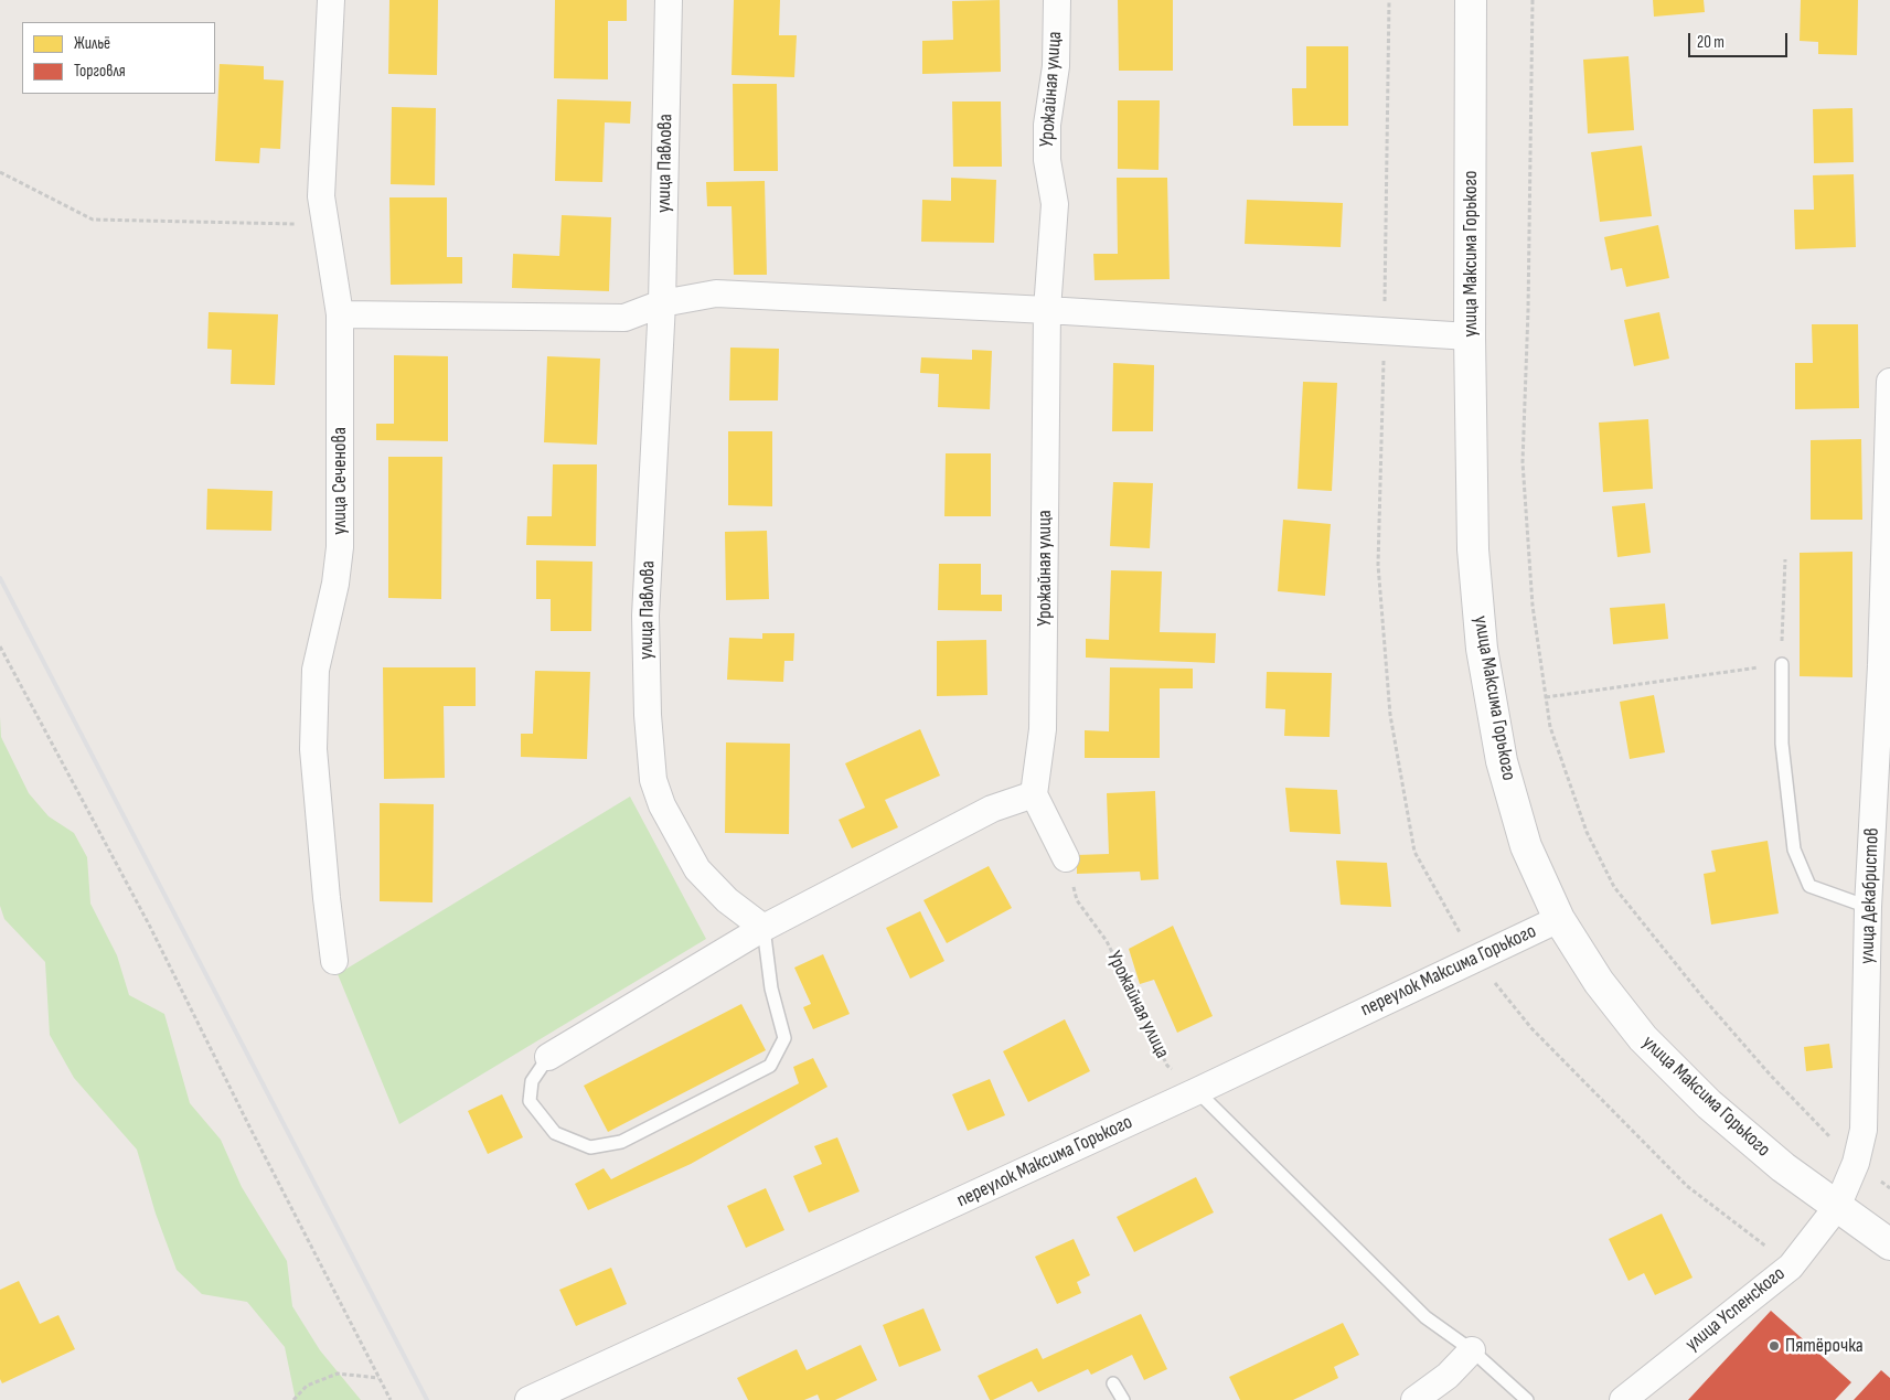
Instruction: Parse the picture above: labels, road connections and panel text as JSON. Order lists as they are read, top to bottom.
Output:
{
  "streets": {
    "street": [
      "Урожайная улица",
      "улица Павлова",
      "улица Максима Горького",
      "улица Сеченова",
      "улица Декабристов",
      "переулок Максима Горького",
      "улица Успенского"
    ]
  },
  "crossings": [
    ["Урожайная улица", "переулок Максима Горького"],
    ["улица Максима Горького", "улица Декабристов"],
    ["улица Максима Горького", "переулок Максима Горького"],
    ["улица Максима Горького", "улица Успенского"],
    ["улица Декабристов", "улица Успенского"]
  ],
  "places": ["Пятёрочка"],
  "legend": ["Жильё", "Торговля"],
  "scale_bar": "20 m"
}
